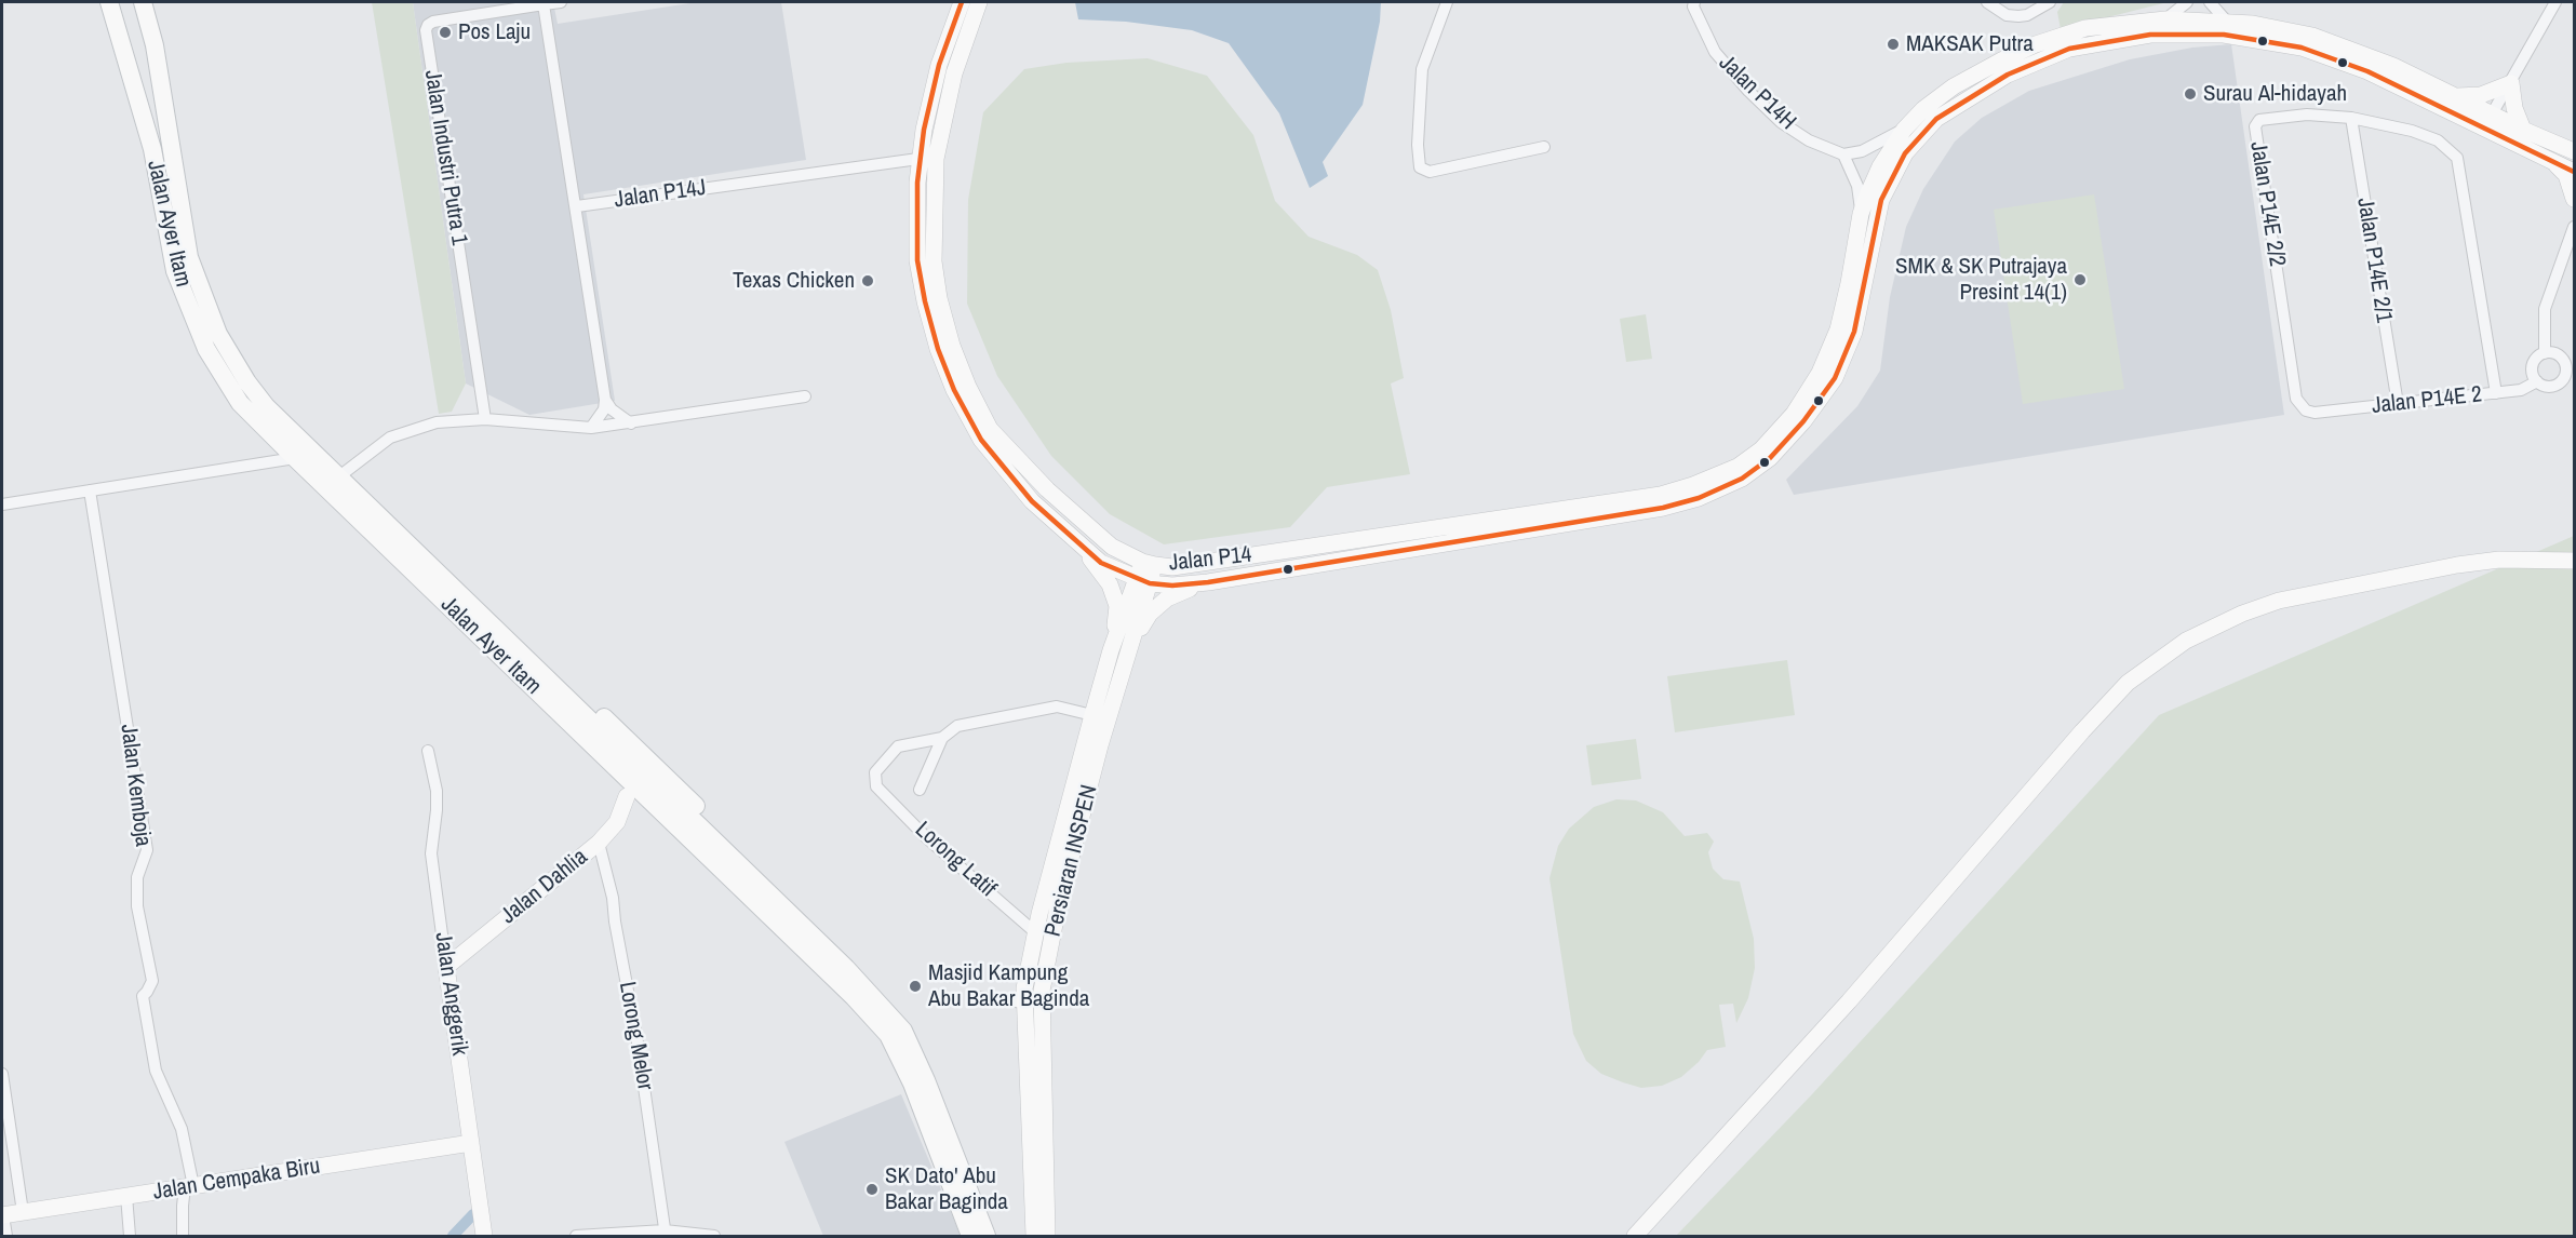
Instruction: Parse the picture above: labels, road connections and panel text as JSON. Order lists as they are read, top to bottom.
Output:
{
  "streets": {
    "main road": [
      "Jalan Ayer Itam",
      "Jalan P14",
      "Persiaran INSPEN",
      "Jalan Dahlia",
      "Jalan Anggerik",
      "Jalan Cempaka Biru"
    ],
    "street": [
      "Jalan P14H",
      "Jalan Industri Putra 1",
      "Jalan P14J",
      "Jalan P14E 2/2",
      "Jalan P14E 2/1",
      "Jalan P14E 2",
      "Jalan Kemboja",
      "Lorong Latif",
      "Lorong Melor"
    ]
  },
  "crossings": [
    ["Jalan P14J", "Jalan P14"],
    ["Jalan P14E 2/2", "Jalan P14E 2/1"],
    ["Jalan P14E 2/2", "Jalan P14E 2"],
    ["Jalan P14E 2/1", "Jalan P14E 2"],
    ["Jalan Kemboja", "Jalan Cempaka Biru"],
    ["Lorong Latif", "Persiaran INSPEN"],
    ["Jalan Dahlia", "Jalan Anggerik"],
    ["Jalan Dahlia", "Lorong Melor"],
    ["Jalan Anggerik", "Jalan Cempaka Biru"]
  ],
  "places": [
    "Pos Laju",
    "MAKSAK Putra",
    "Surau Al-hidayah",
    "SMK & SK Putrajaya Presint 14(1)",
    "Texas Chicken",
    "Masjid Kampung Abu Bakar Baginda",
    "SK Dato' Abu Bakar Baginda"
  ]
}
